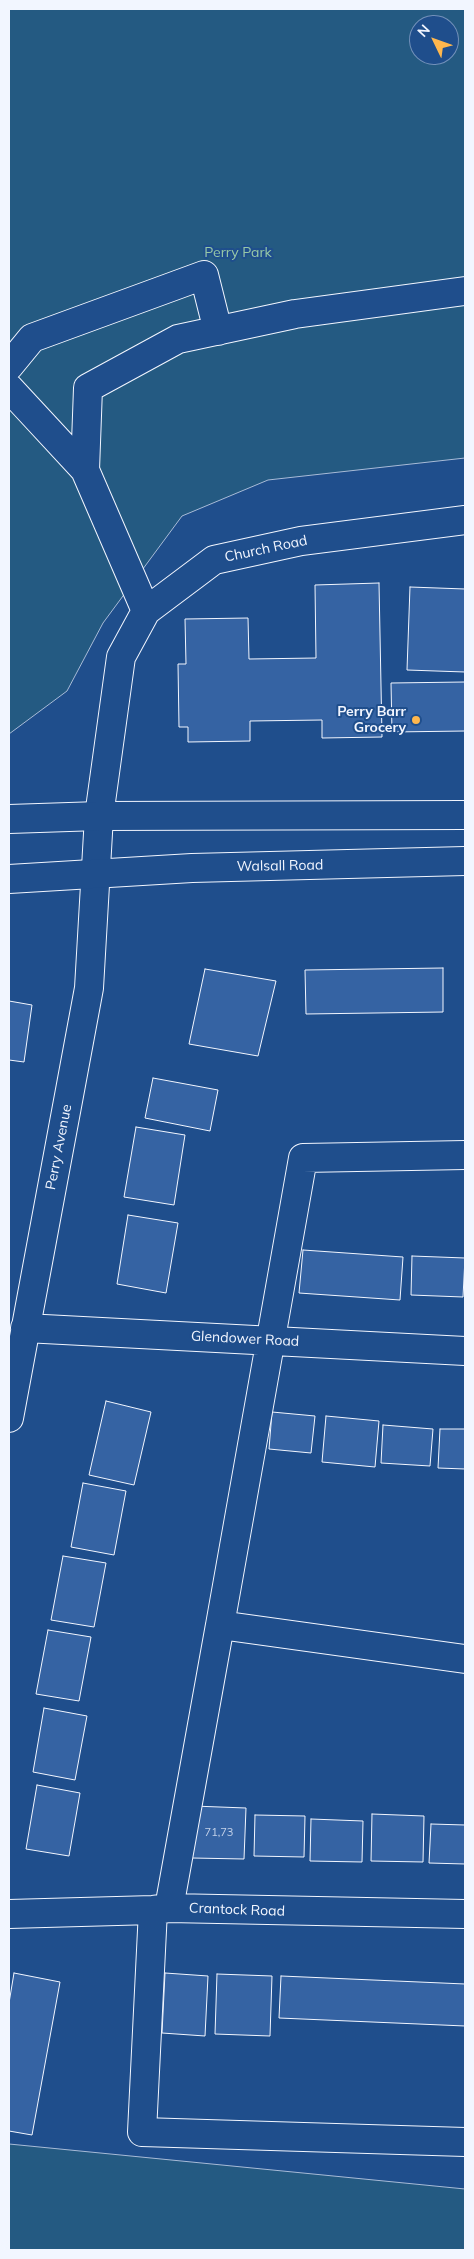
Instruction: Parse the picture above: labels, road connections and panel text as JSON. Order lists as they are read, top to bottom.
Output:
{
  "streets": {
    "main road": [
      "Church Road",
      "Walsall Road",
      "Perry Avenue",
      "Glendower Road",
      "Crantock Road"
    ]
  },
  "crossings": [
    ["Walsall Road", "Perry Avenue"],
    ["Perry Avenue", "Glendower Road"]
  ],
  "parks": ["Perry Park"],
  "places": ["Perry Barr Grocery"],
  "house_numbers": ["71,73"],
  "north": "top left"
}
